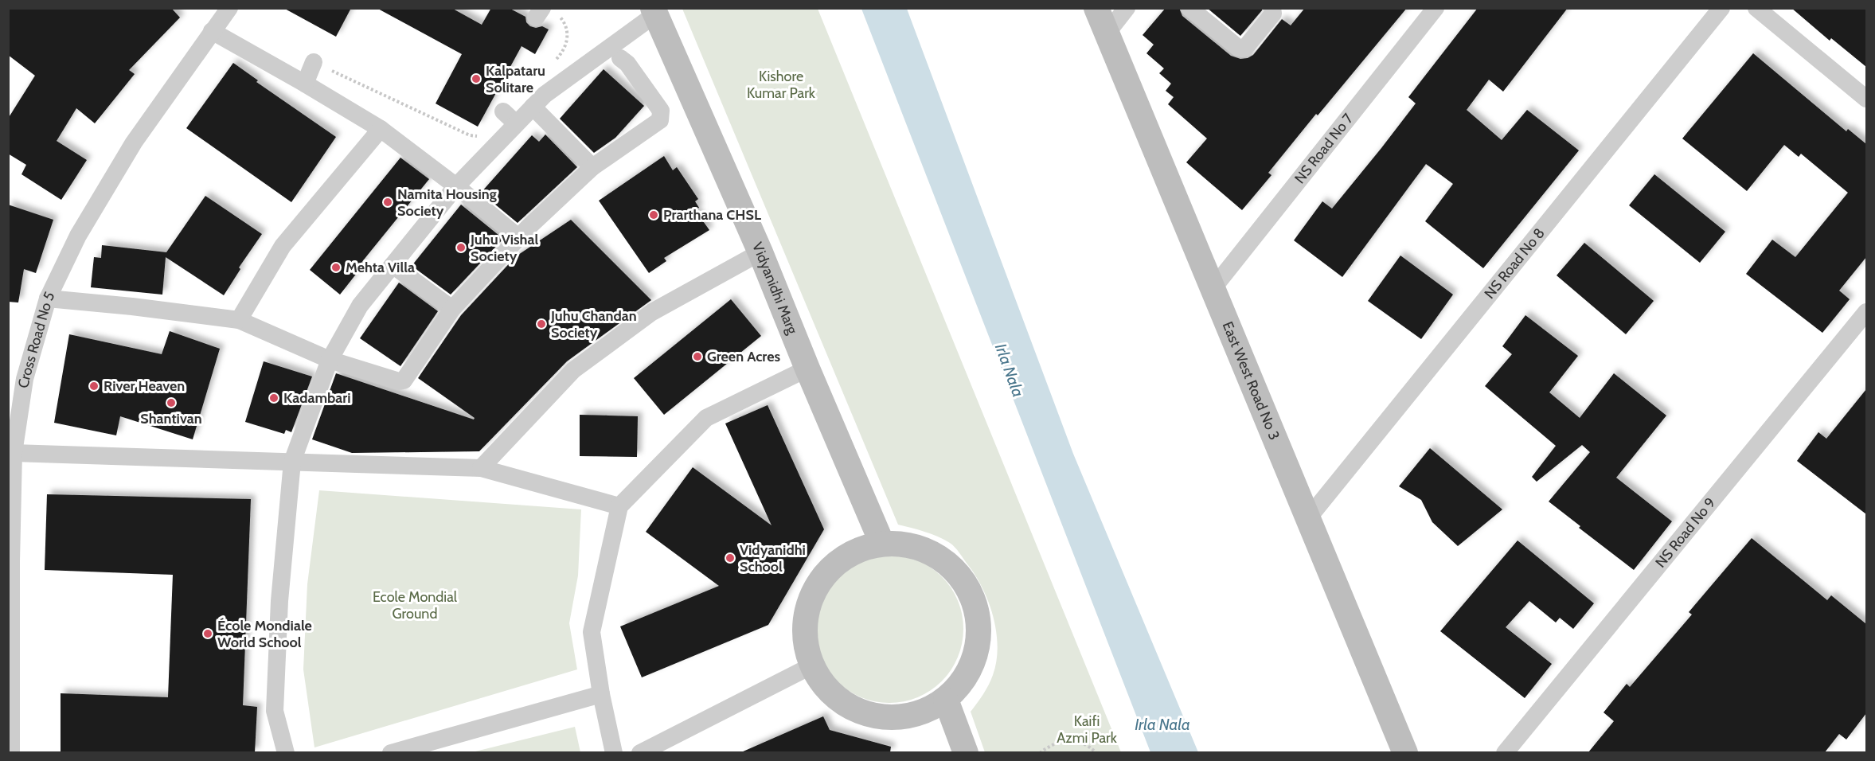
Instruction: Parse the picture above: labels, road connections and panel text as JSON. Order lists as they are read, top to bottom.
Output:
{
  "streets": {
    "street": [
      "NS Road No 7",
      "NS Road No 8",
      "Vidyanidhi Marg",
      "Cross Road No 5",
      "East West Road No 3",
      "NS Road No 9"
    ]
  },
  "crossings": [
    ["NS Road No 7", "East West Road No 3"],
    ["NS Road No 8", "East West Road No 3"]
  ],
  "water": ["Irla Nala"],
  "parks": ["Kishore Kumar Park", "Ecole Mondial Ground", "Kaifi Azmi Park"],
  "places": [
    "Kalpataru Solitare",
    "Namita Housing Society",
    "Prarthana CHSL",
    "Juhu Vishal Society",
    "Mehta Villa",
    "Juhu Chandan Society",
    "Green Acres",
    "River Heaven",
    "Kadambari",
    "Shantivan",
    "Vidyanidhi School",
    "École Mondiale World School"
  ]
}
